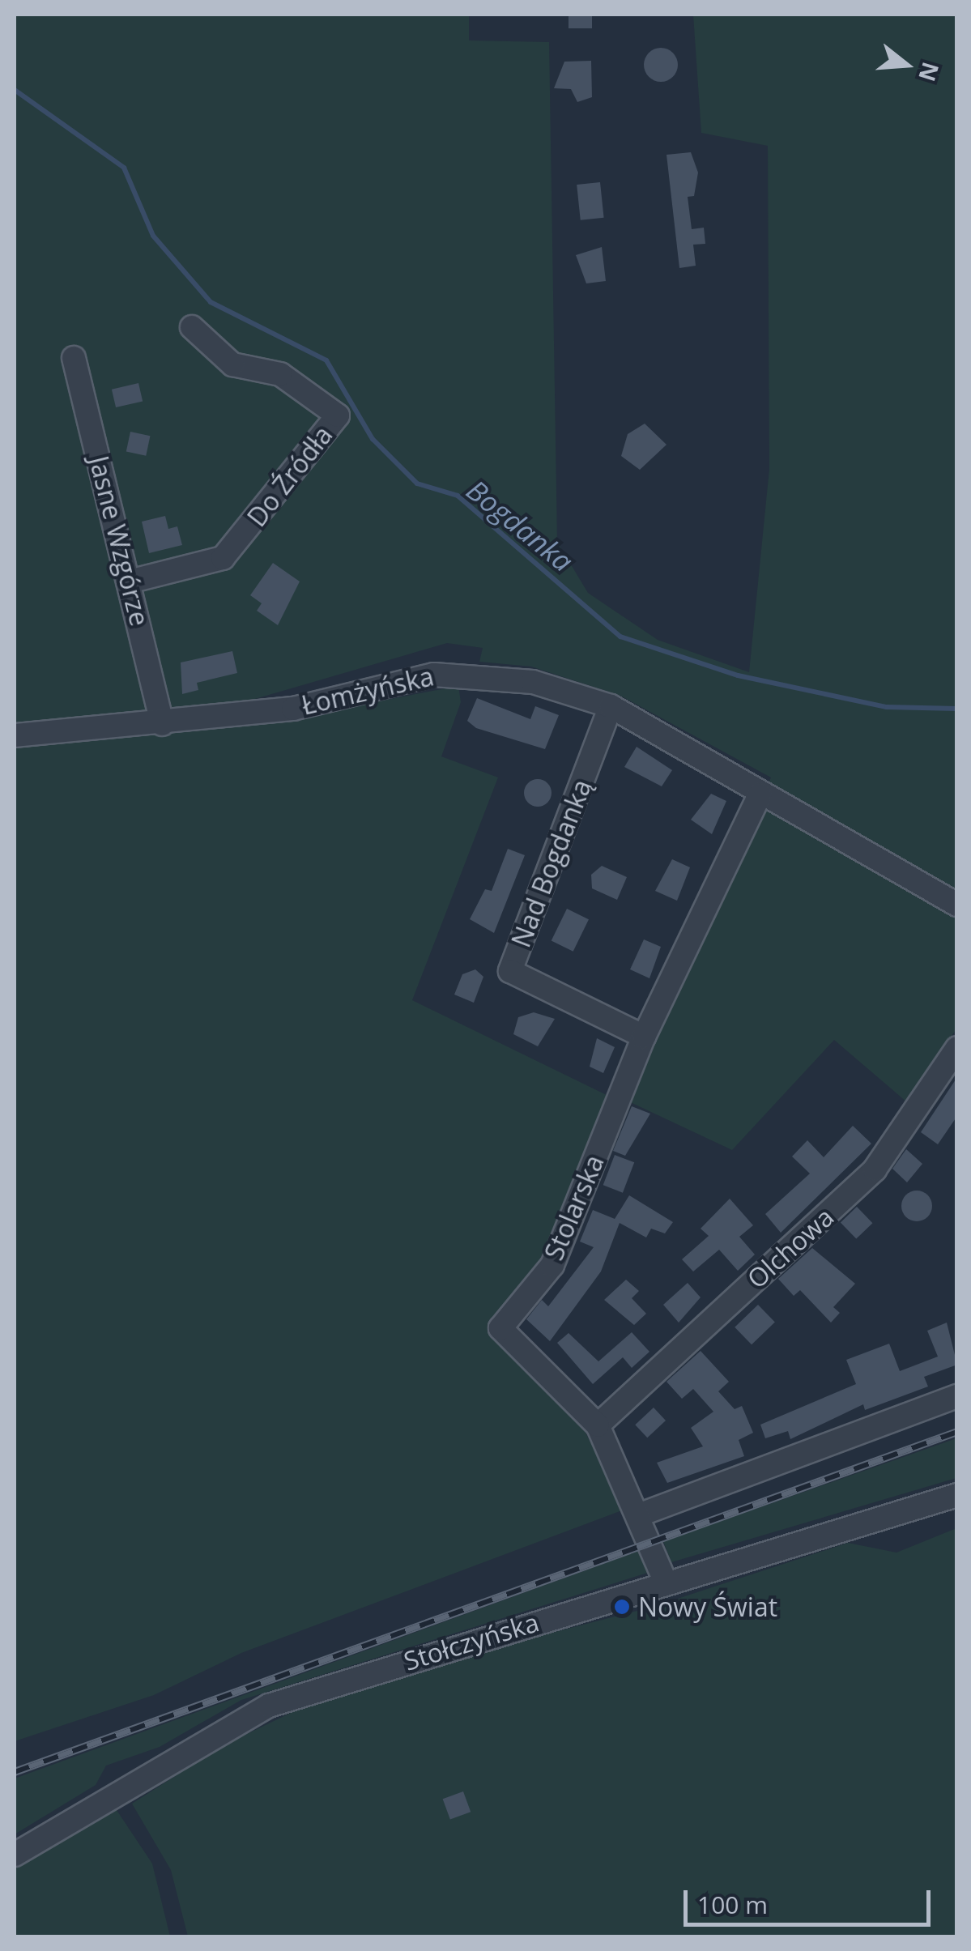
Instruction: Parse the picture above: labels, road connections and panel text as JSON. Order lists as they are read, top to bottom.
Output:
{
  "streets": {
    "street": [
      "Do Źródła",
      "Jasne Wzgórze",
      "Łomżyńska",
      "Nad Bogdanką",
      "Stolarska",
      "Olchowa",
      "Stołczyńska"
    ]
  },
  "crossings": [
    ["Do Źródła", "Jasne Wzgórze"],
    ["Jasne Wzgórze", "Łomżyńska"],
    ["Łomżyńska", "Nad Bogdanką"],
    ["Łomżyńska", "Stolarska"],
    ["Nad Bogdanką", "Stolarska"],
    ["Stolarska", "Olchowa"],
    ["Stolarska", "Stołczyńska"]
  ],
  "water": ["Bogdanka"],
  "places": ["Nowy Świat"],
  "scale_bar": "100 m",
  "north": "right"
}
